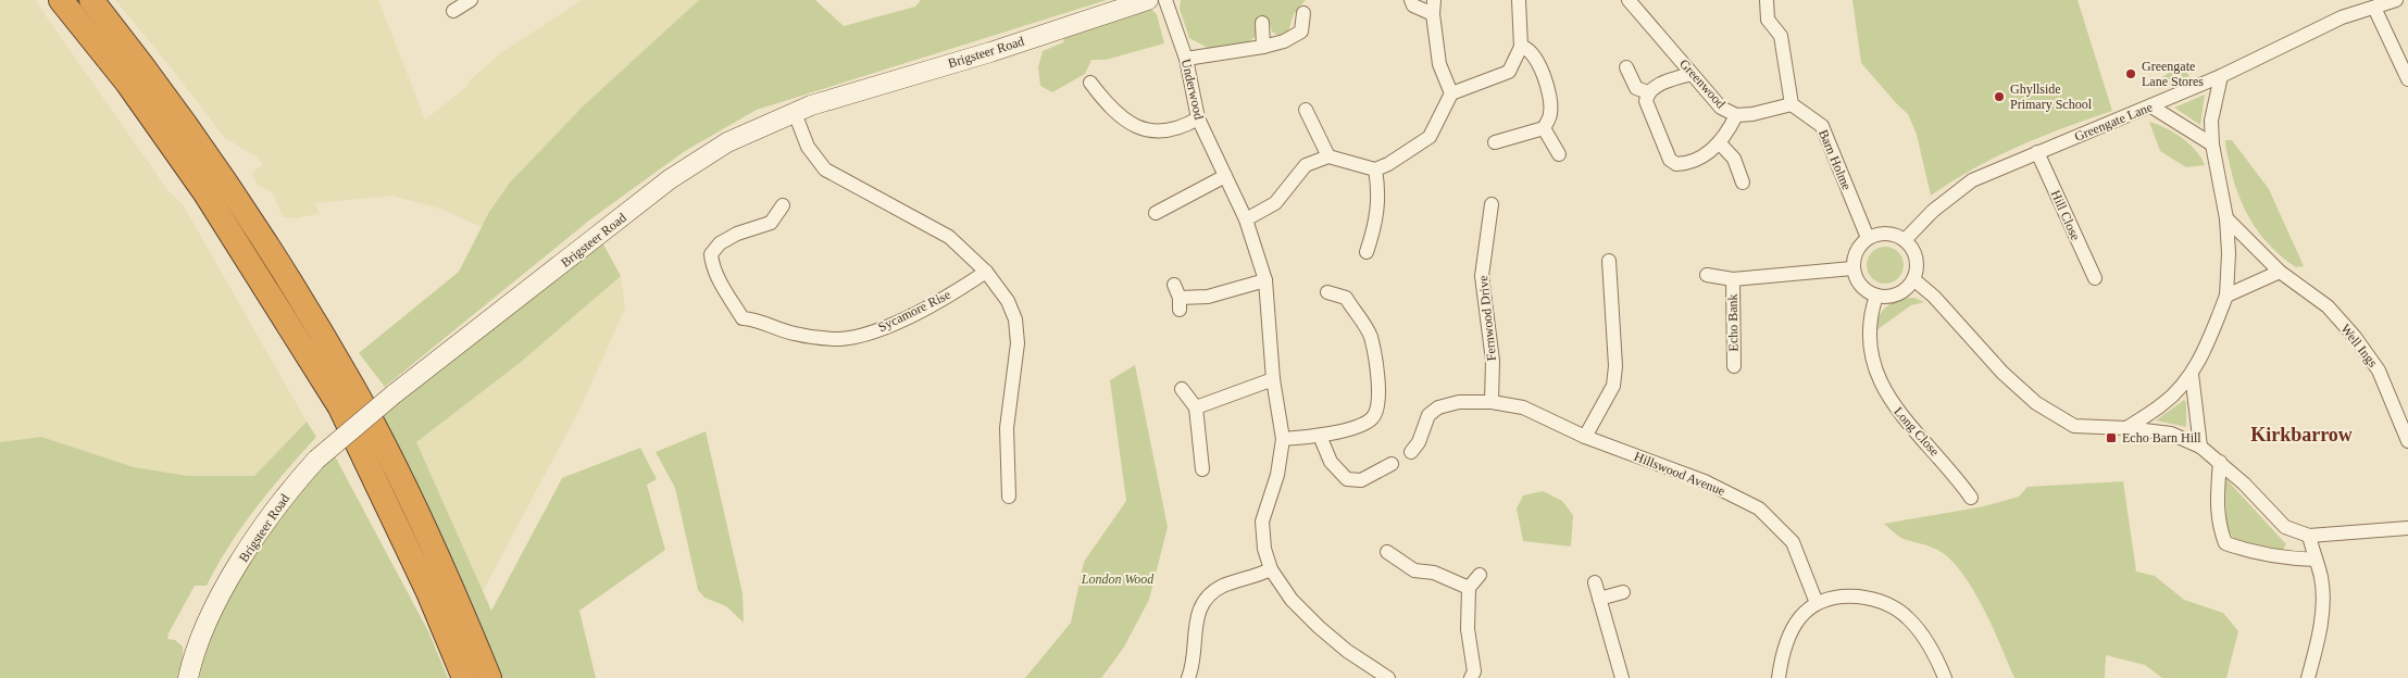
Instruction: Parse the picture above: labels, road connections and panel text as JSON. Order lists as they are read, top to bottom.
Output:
{
  "streets": {
    "street": [
      "Brigsteer Road",
      "Greenwood",
      "Underwood",
      "Greengate Lane",
      "Barn Holme",
      "Hill Close",
      "Sycamore Rise",
      "Fernwood Drive",
      "Echo Bank",
      "Well Ings",
      "Long Close",
      "Hillswood Avenue"
    ]
  },
  "crossings": [
    ["Greenwood", "Barn Holme"],
    ["Greengate Lane", "Barn Holme"],
    ["Greengate Lane", "Hill Close"],
    ["Greengate Lane", "Long Close"],
    ["Barn Holme", "Long Close"],
    ["Fernwood Drive", "Hillswood Avenue"]
  ],
  "districts": ["Kirkbarrow"],
  "parks": ["London Wood"],
  "places": {
    "other": ["Greengate Lane Stores", "Ghyllside Primary School"],
    "transit": ["Echo Barn Hill"]
  }
}
